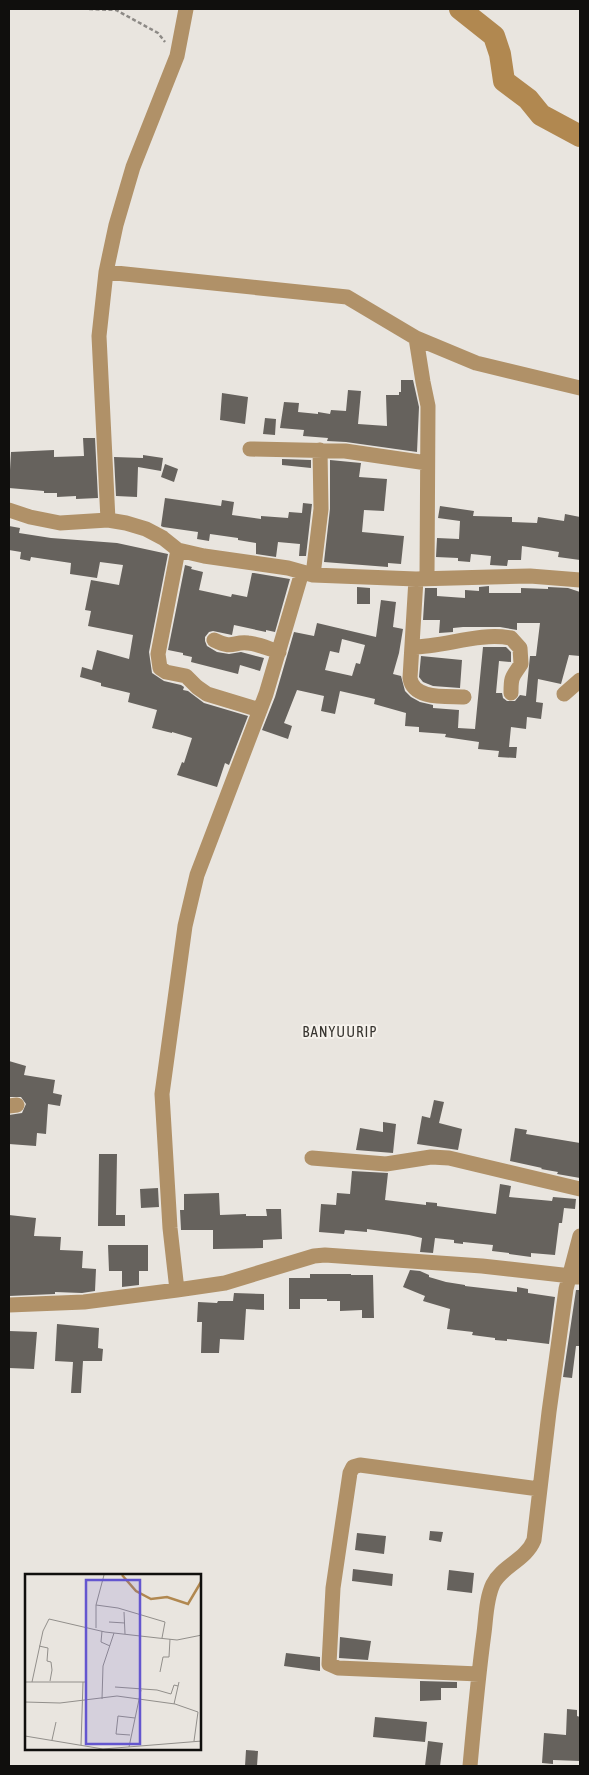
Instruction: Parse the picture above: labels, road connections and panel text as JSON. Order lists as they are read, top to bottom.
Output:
{
  "districts": ["BANYUURIP"]
}
